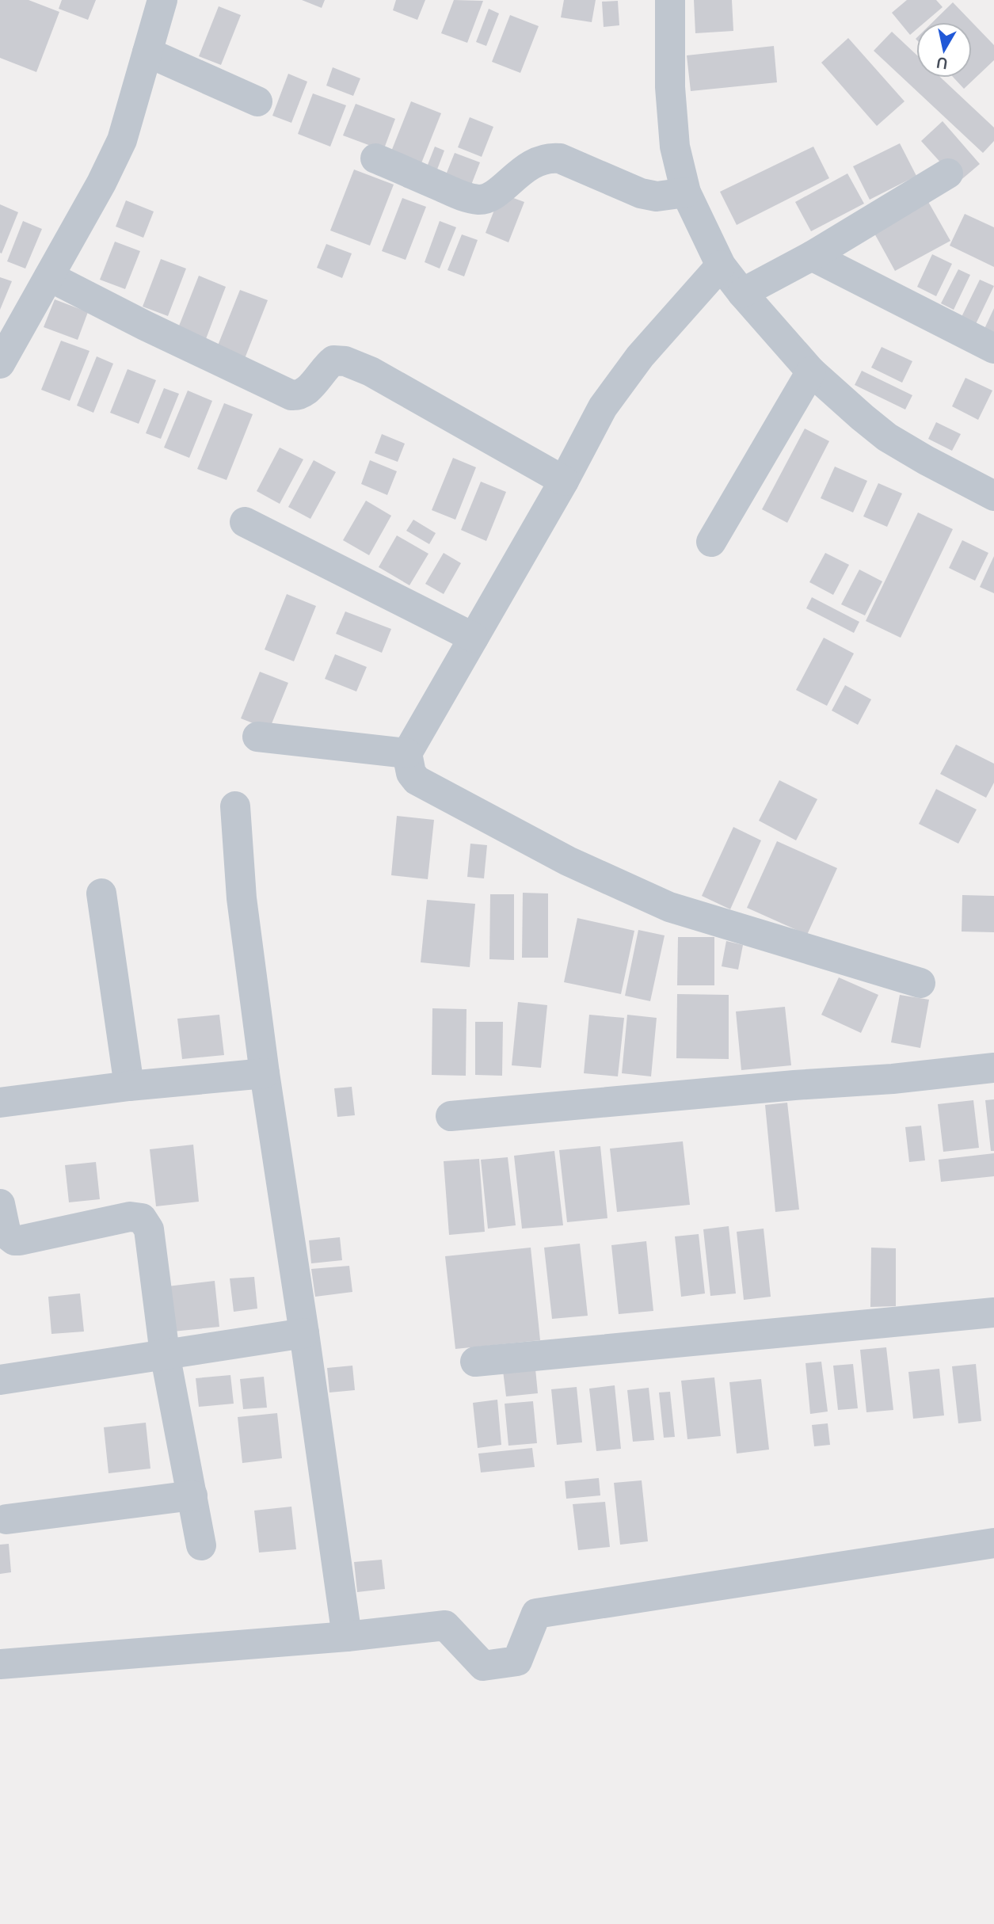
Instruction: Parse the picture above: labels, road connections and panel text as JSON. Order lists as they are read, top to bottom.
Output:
{
  "north": "bottom"
}
